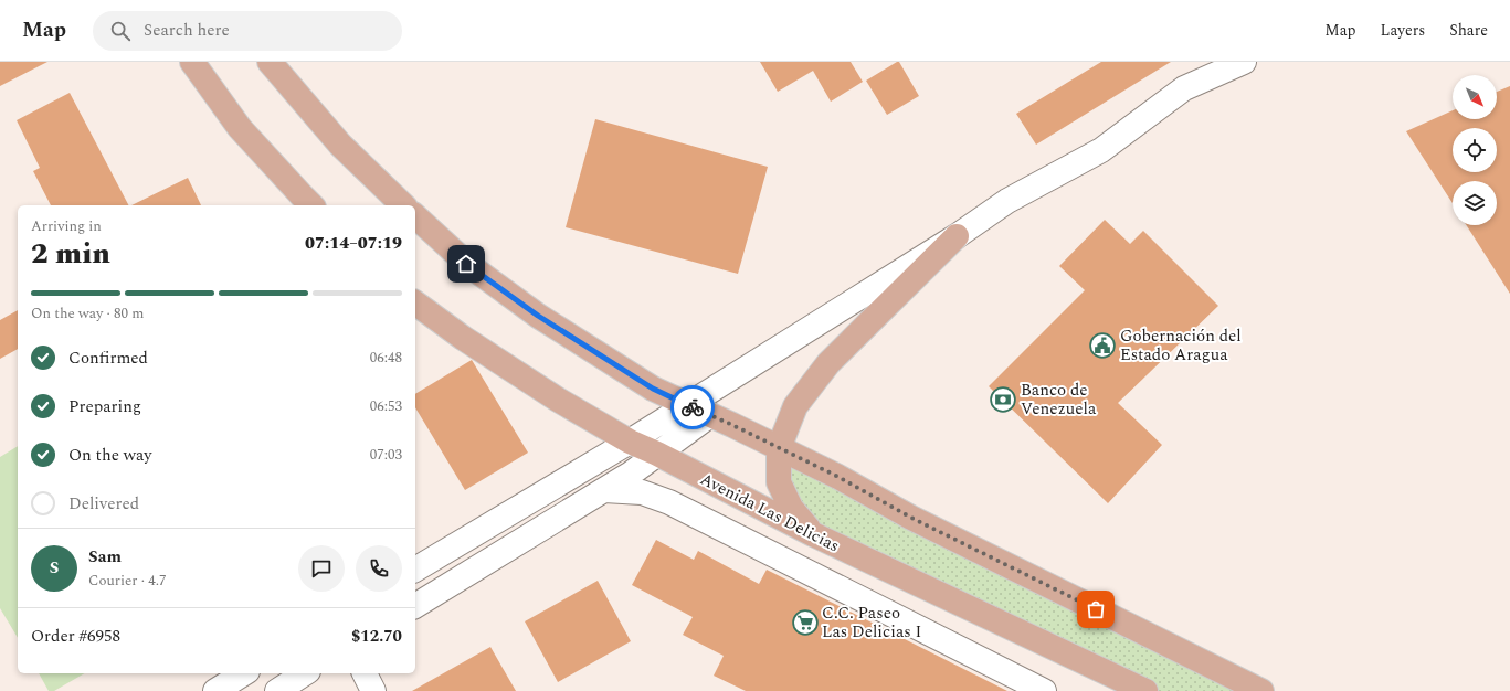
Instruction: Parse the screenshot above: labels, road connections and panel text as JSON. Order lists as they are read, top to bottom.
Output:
{
  "streets": {
    "main road": ["Avenida Las Delicias"]
  },
  "places": {
    "public building": ["Gobernación del Estado Aragua"],
    "bank": ["Banco de Venezuela"],
    "supermarket": ["C.C. Paseo Las Delicias I"]
  },
  "north": "bottom right",
  "page": {
    "header": "Map",
    "search": "Search here",
    "nav": ["Map", "Layers", "Share"],
    "heading": ["2 min", "Arriving in", "07:14–07:19"],
    "panel": [
      "Sam",
      "Courier · 4.7",
      "Order #6958",
      "$12.70"
    ],
    "bar": "On the way · 80 m",
    "list": [
      ["Confirmed", "06:48"],
      ["Preparing", "06:53"],
      ["On the way", "07:03"],
      "Delivered"
    ],
    "round": "S"
  }
}
